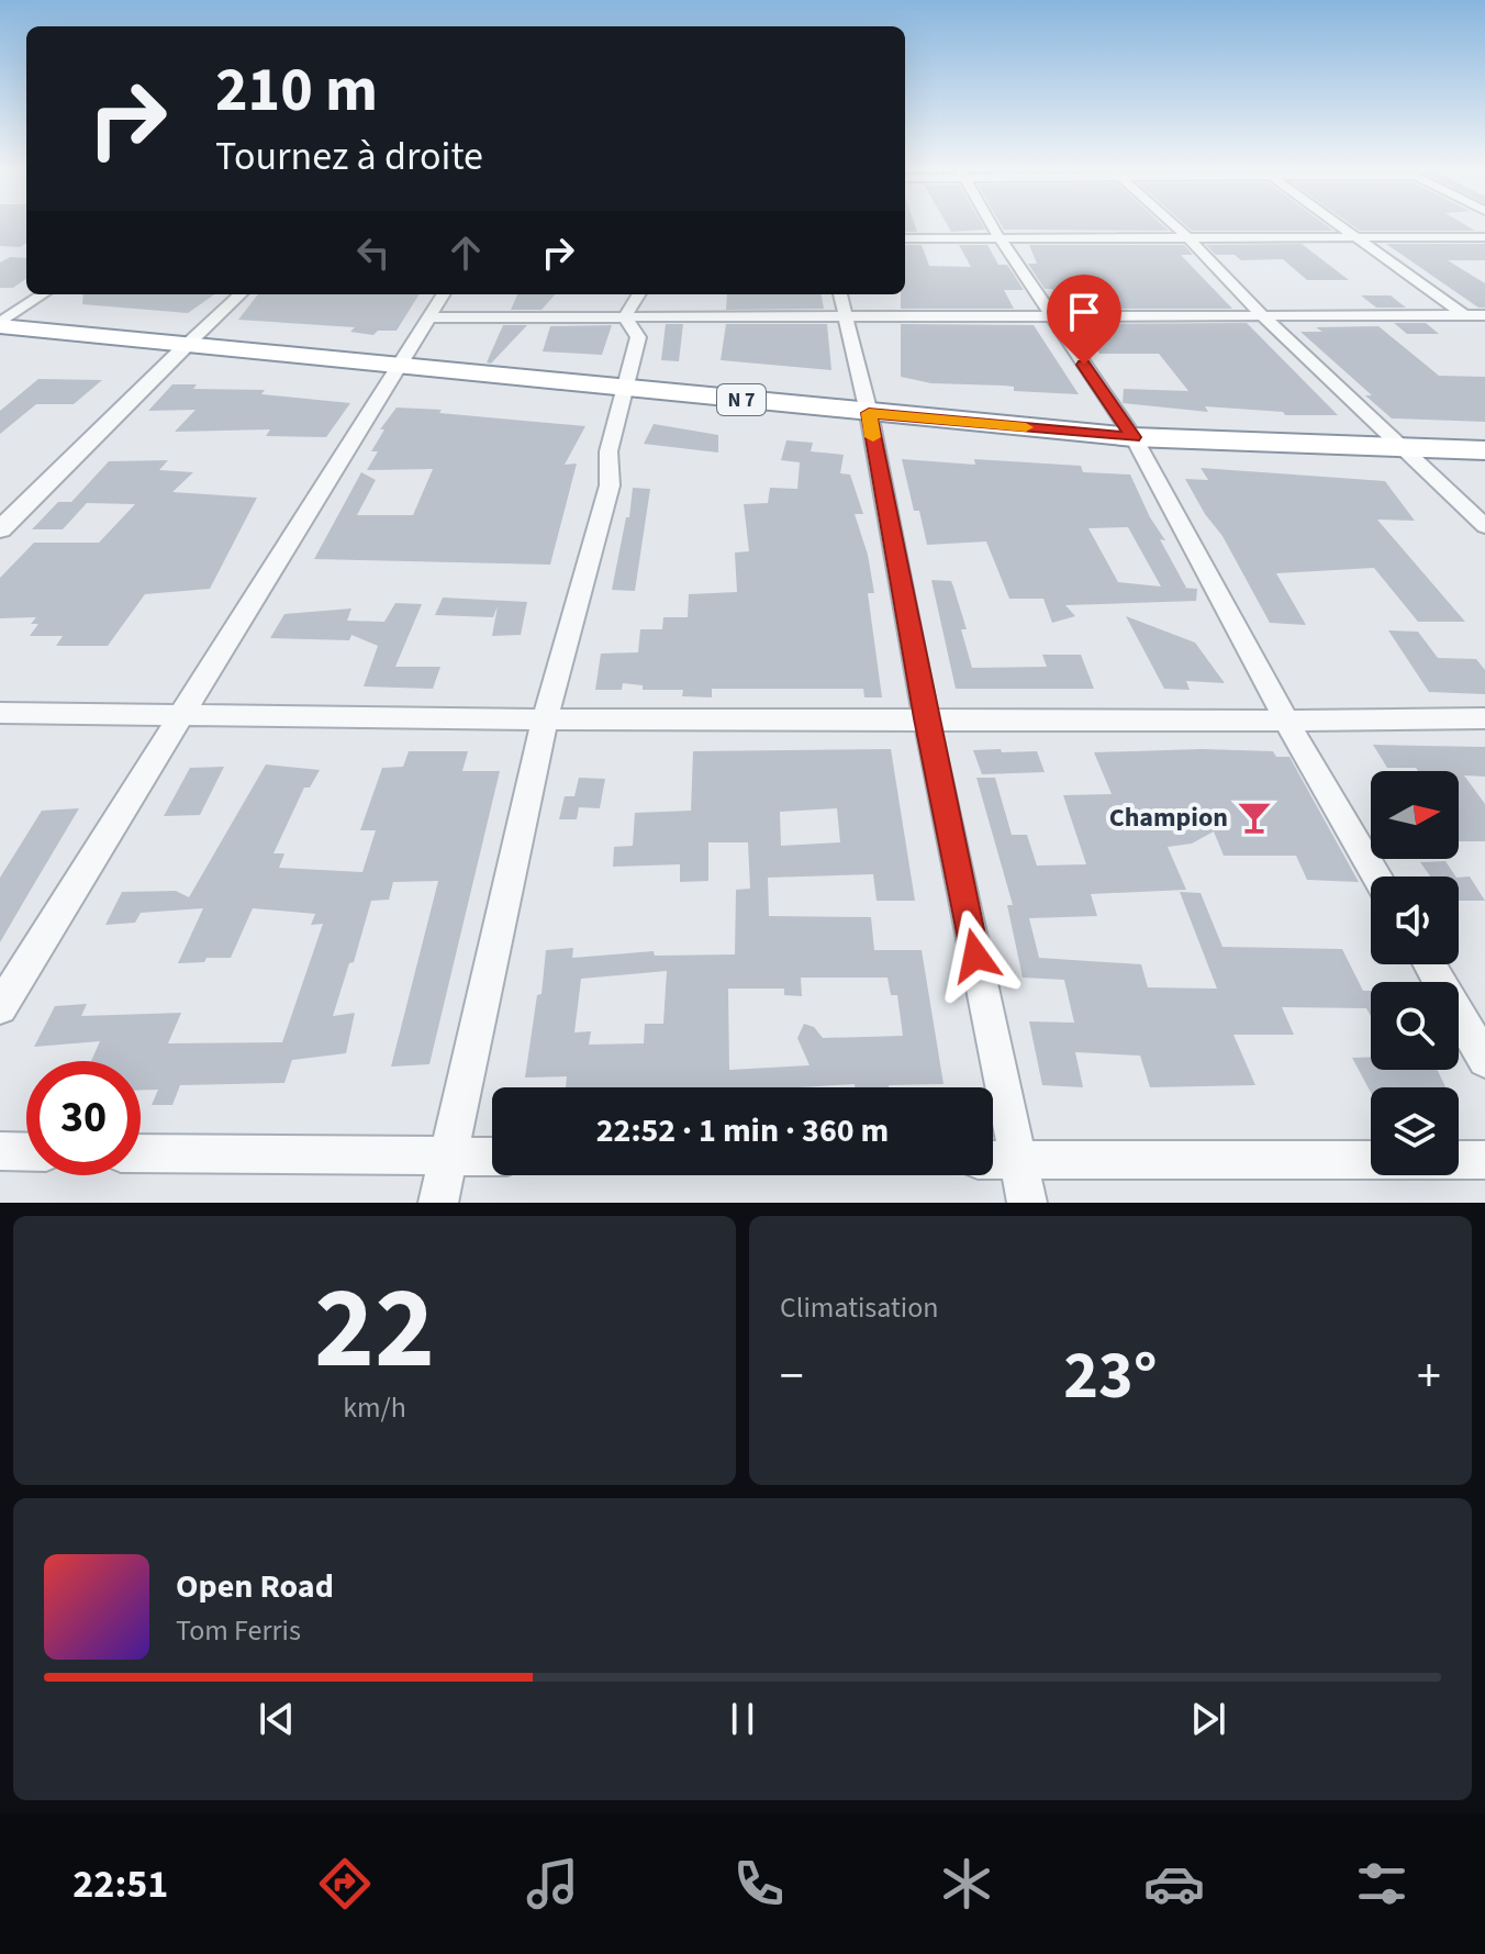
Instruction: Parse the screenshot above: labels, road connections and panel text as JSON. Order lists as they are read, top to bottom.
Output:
{
  "streets": {
    "highway": ["N 7"]
  },
  "places": {
    "bar": ["Champion"]
  },
  "north": "right",
  "page": {
    "turn": ["210 m", "Tournez à droite"],
    "limit": "30",
    "trip": "22:52 · 1 min · 360 m",
    "tile": [
      ["22", "km/h"],
      "Climatisation"
    ],
    "heat": ["−", "23°", "+"],
    "song": ["Open Road", "Tom Ferris"],
    "tabs": "22:51"
  }
}
